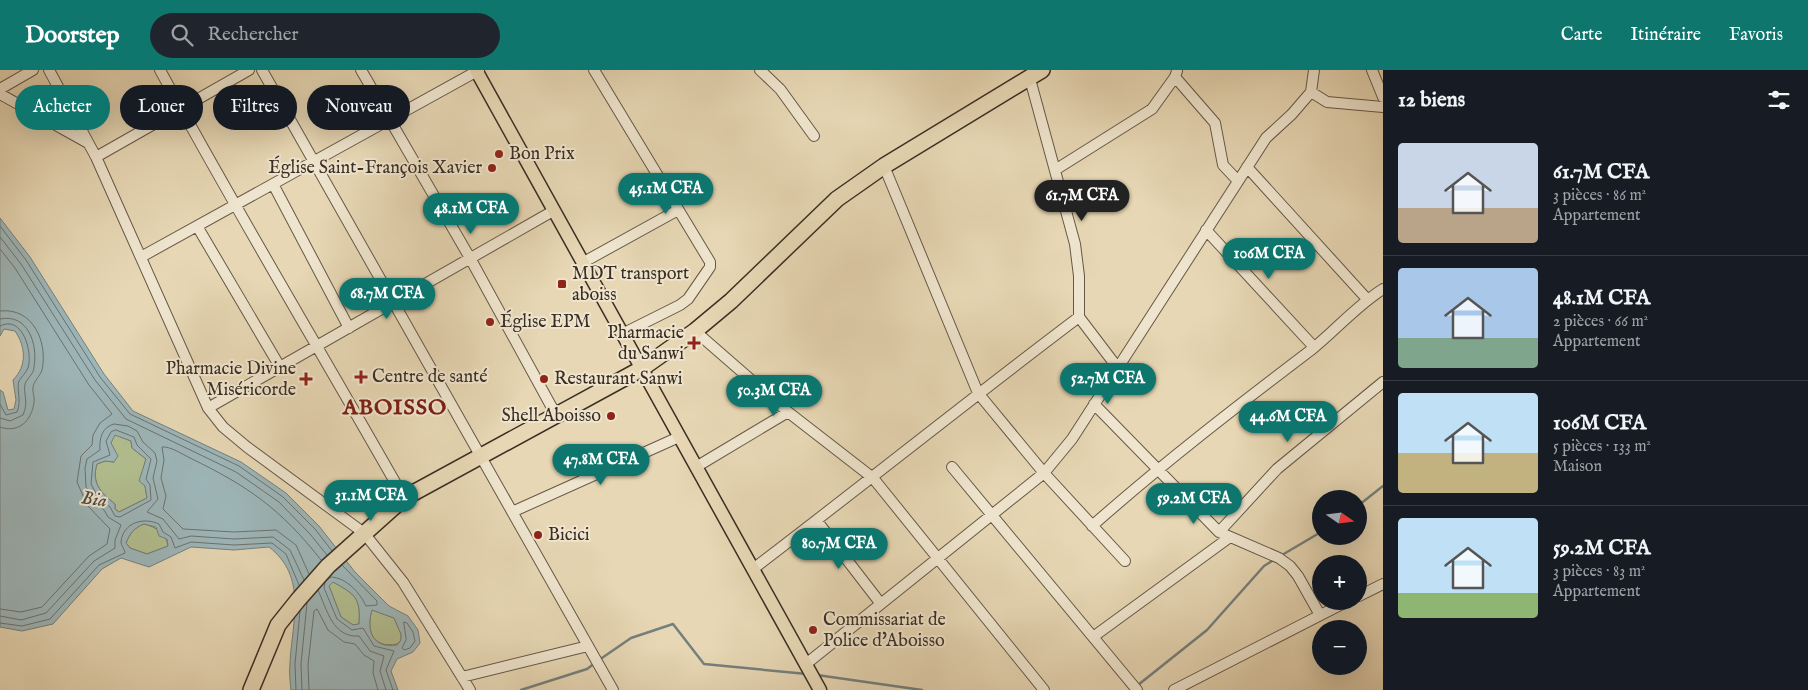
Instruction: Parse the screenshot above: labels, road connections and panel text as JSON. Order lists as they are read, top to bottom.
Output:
{
  "districts": ["ABOISSO"],
  "water": ["Bia"],
  "places": {
    "other": [
      "Bon Prix",
      "Église Saint-François Xavier",
      "Église EPM",
      "Restaurant Sanwi",
      "Shell Aboisso",
      "Bicici",
      "Commissariat de Police d'Aboisso"
    ],
    "transit": ["MDT transport aboiss"],
    "health": ["Pharmacie du Sanwi", "Centre de santé", "Pharmacie Divine Miséricorde"]
  },
  "north": "right",
  "page": {
    "header": "Doorstep",
    "search": "Rechercher",
    "nav": ["Carte", "Itinéraire", "Favoris"],
    "heading": "12 biens",
    "chip": [
      "Acheter",
      "Louer",
      "Filtres",
      "Nouveau"
    ],
    "list": [
      {
        "name": "61.7M CFA",
        "note": "3 pièces · 86 m² · Appartement"
      },
      {
        "name": "48.1M CFA",
        "note": "2 pièces · 66 m² · Appartement"
      },
      {
        "name": "106M CFA",
        "note": "5 pièces · 133 m² · Maison"
      },
      {
        "name": "59.2M CFA",
        "note": "3 pièces · 83 m² · Appartement"
      }
    ],
    "price": [
      "45.1M CFA",
      "61.7M CFA",
      "48.1M CFA",
      "106M CFA",
      "68.7M CFA",
      "52.7M CFA",
      "50.3M CFA",
      "44.6M CFA",
      "47.8M CFA",
      "31.1M CFA",
      "59.2M CFA",
      "80.7M CFA"
    ],
    "map_buttons": ["+", "−"]
  }
}
